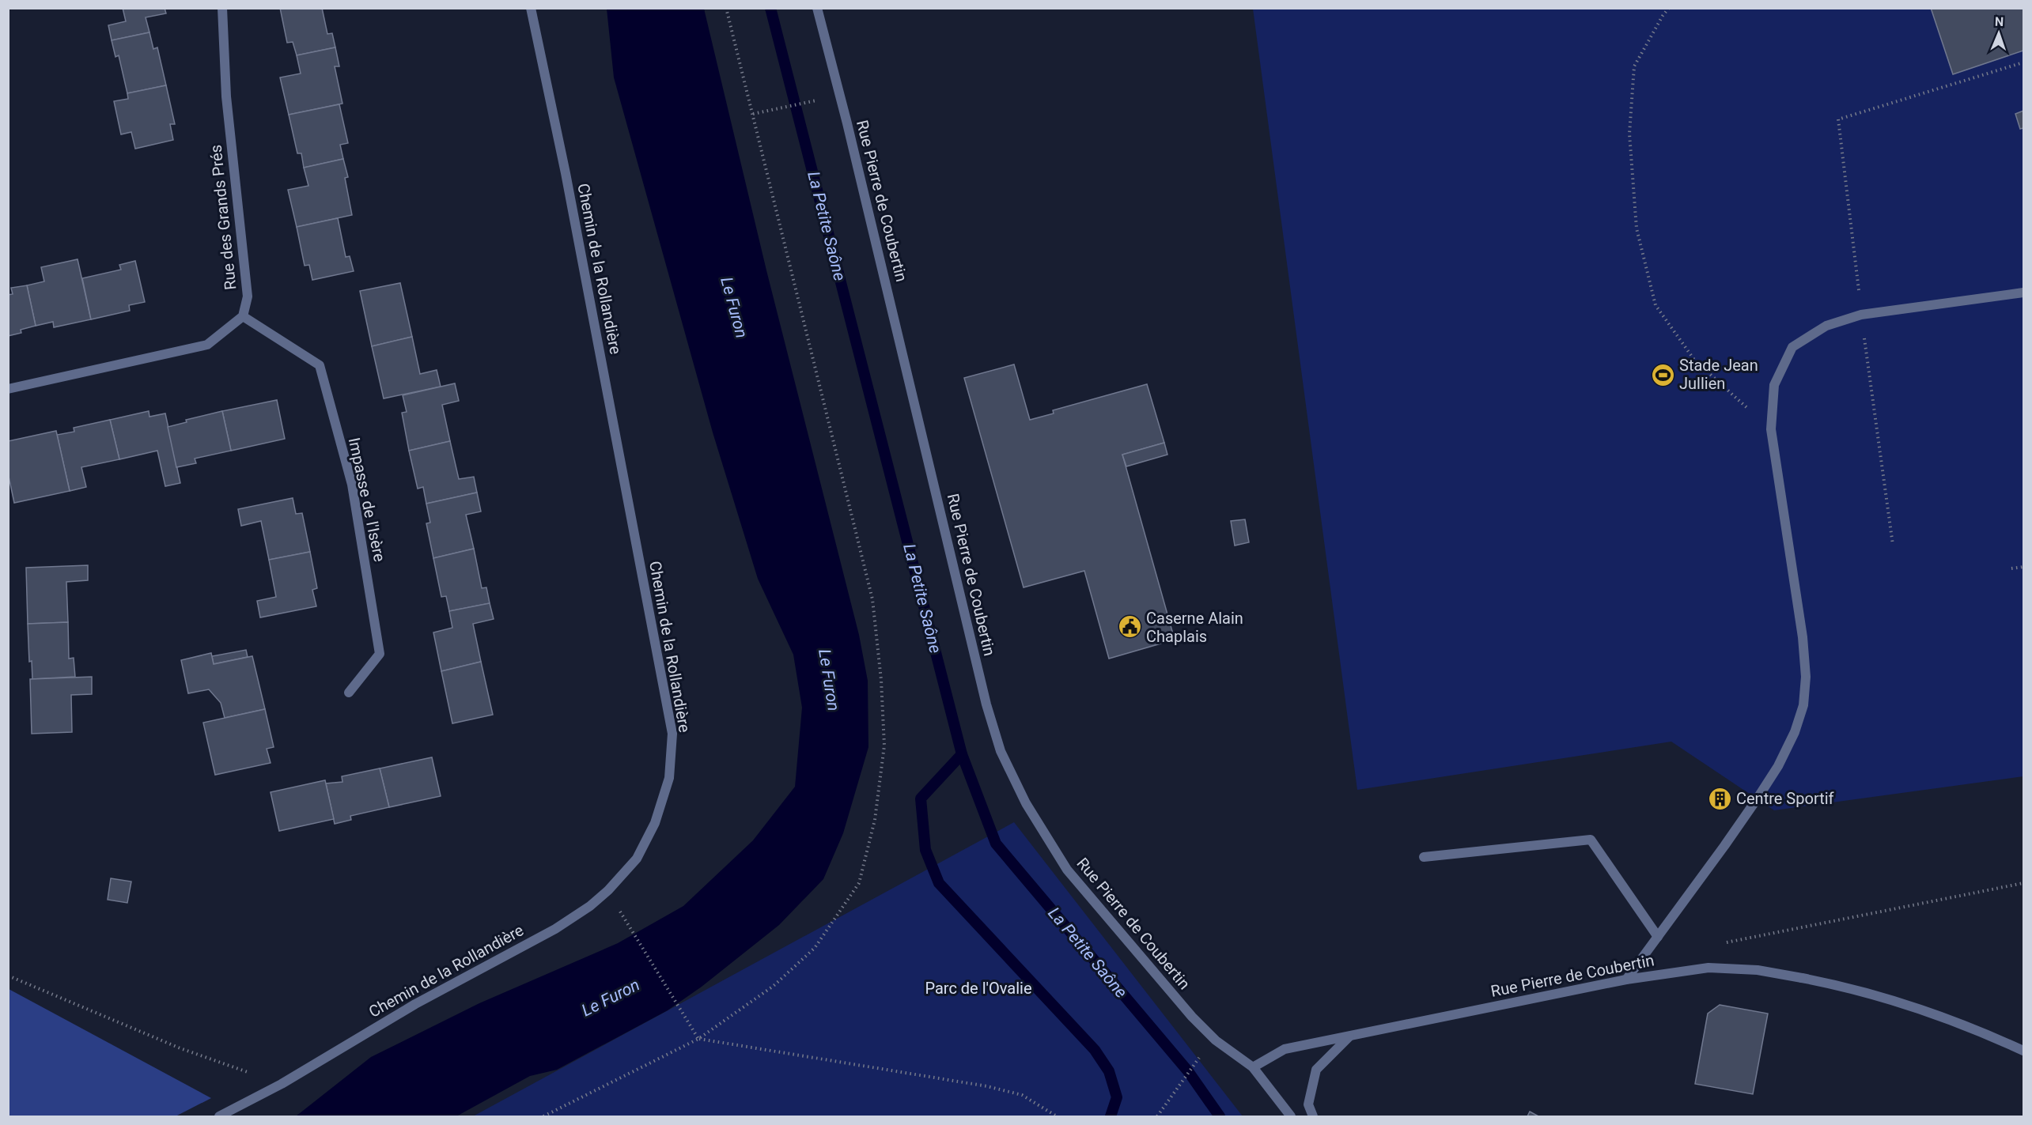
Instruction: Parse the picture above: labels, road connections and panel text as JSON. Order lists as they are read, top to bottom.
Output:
{
  "streets": {
    "street": [
      "Rue Pierre de Coubertin",
      "Rue des Grands Prés",
      "Chemin de la Rollandière",
      "Impasse de l'Isère"
    ]
  },
  "crossings": [
    ["Rue des Grands Prés", "Impasse de l'Isère"]
  ],
  "water": ["La Petite Saône", "Le Furon"],
  "parks": ["Parc de l'Ovalie"],
  "places": {
    "sports": ["Stade Jean Jullien"],
    "public building": ["Caserne Alain Chaplais"],
    "building": ["Centre Sportif"]
  },
  "north": "top"
}
